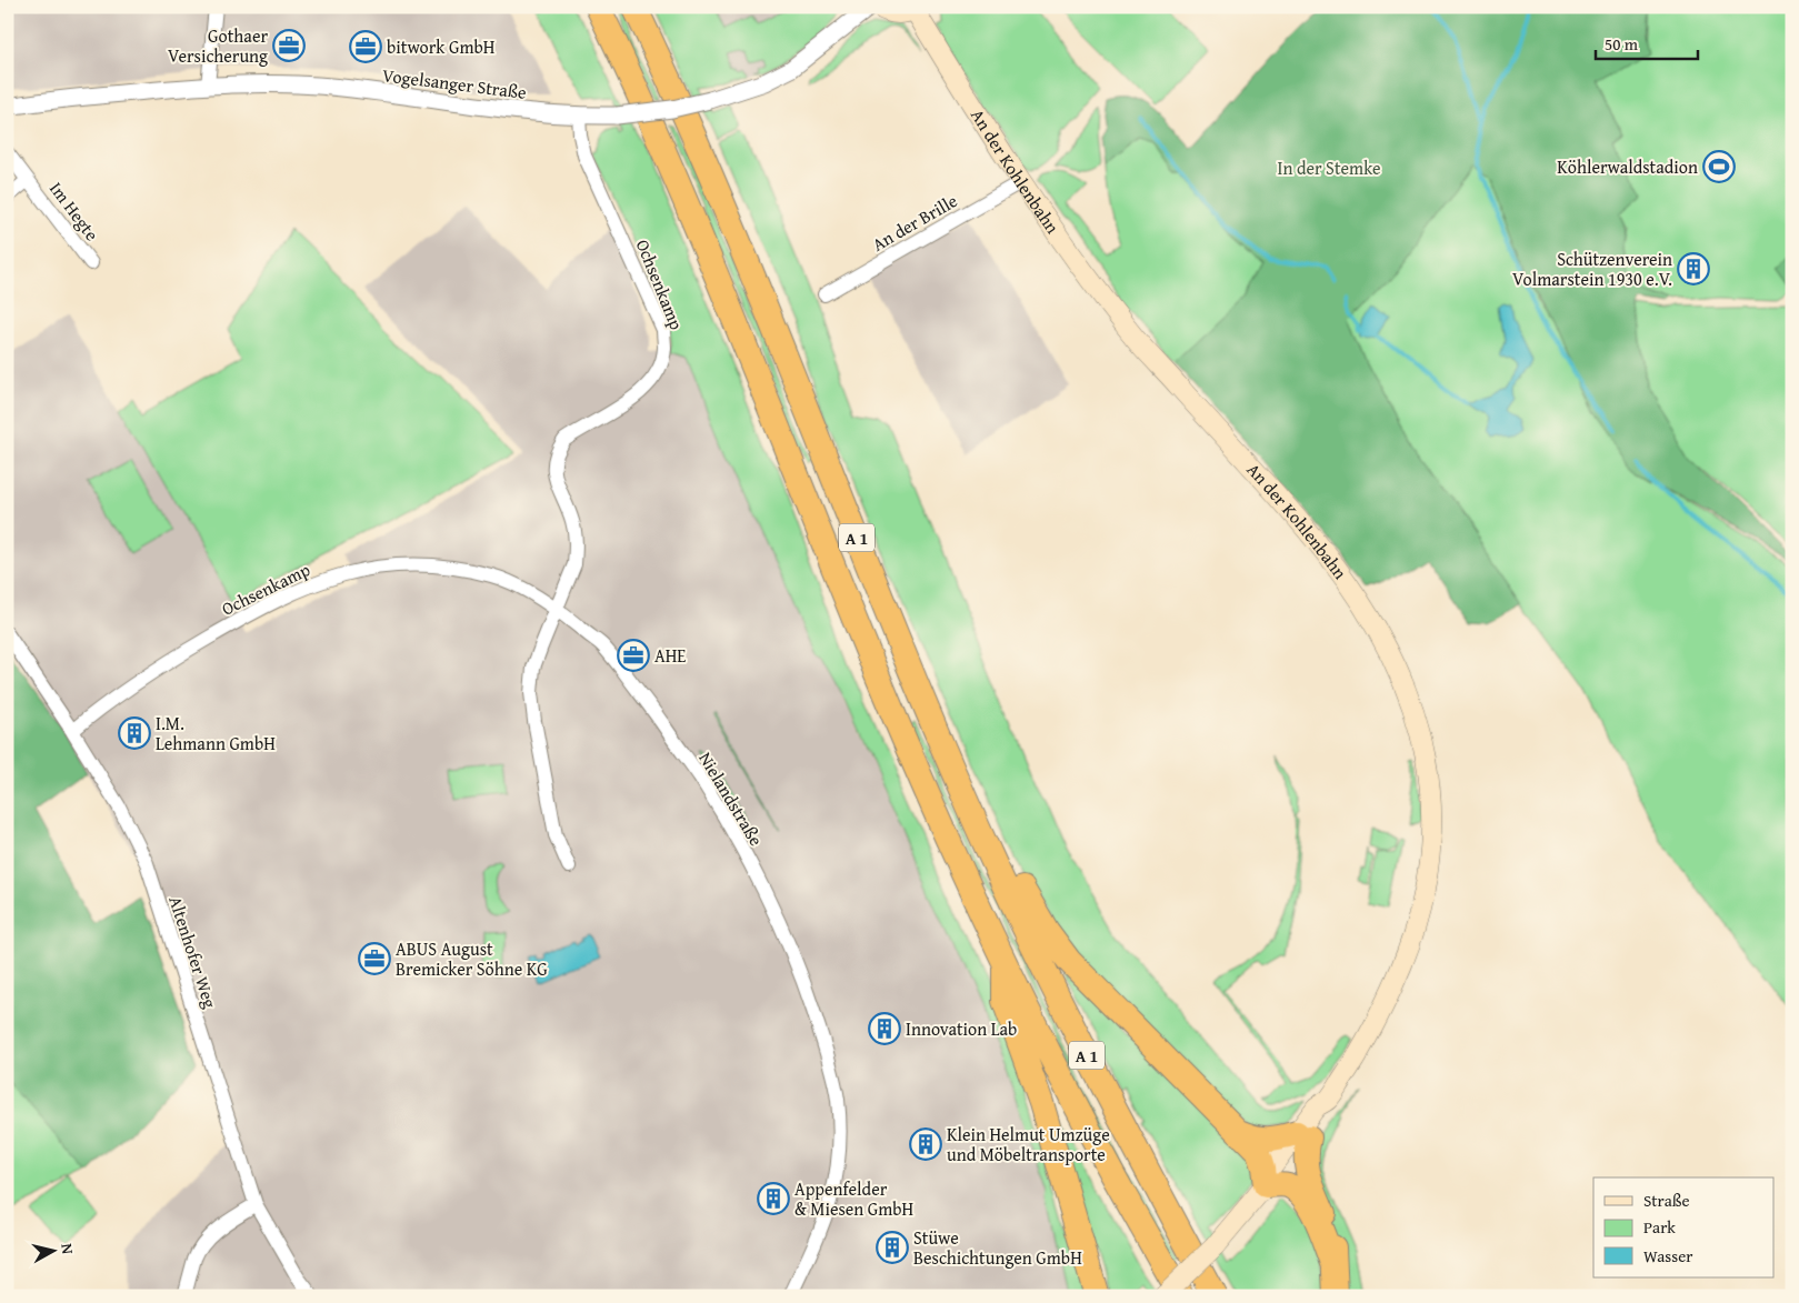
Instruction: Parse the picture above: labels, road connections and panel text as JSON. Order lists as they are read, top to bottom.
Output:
{
  "streets": {
    "highway": ["A 1"],
    "main road": ["An der Kohlenbahn"],
    "street": [
      "Vogelsanger Straße",
      "Im Hegte",
      "An der Brille",
      "Ochsenkamp",
      "Nielandstraße",
      "Altenhofer Weg"
    ]
  },
  "crossings": [
    ["Vogelsanger Straße", "Ochsenkamp"],
    ["An der Kohlenbahn", "An der Brille"],
    ["Ochsenkamp", "Nielandstraße"],
    ["Ochsenkamp", "Altenhofer Weg"]
  ],
  "parks": ["In der Stemke"],
  "places": {
    "office": [
      "Gothaer Versicherung",
      "bitwork GmbH",
      "AHE",
      "ABUS August Bremicker Söhne KG"
    ],
    "sports": ["Köhlerwaldstadion"],
    "building": [
      "Schützenverein Volmarstein 1930 e.V.",
      "I.M. Lehmann GmbH",
      "Innovation Lab",
      "Klein Helmut Umzüge und Möbeltransporte",
      "Appenfelder & Miesen GmbH",
      "Stüwe Beschichtungen GmbH"
    ]
  },
  "legend": ["Straße", "Park", "Wasser"],
  "scale_bar": "50 m",
  "north": "right"
}
